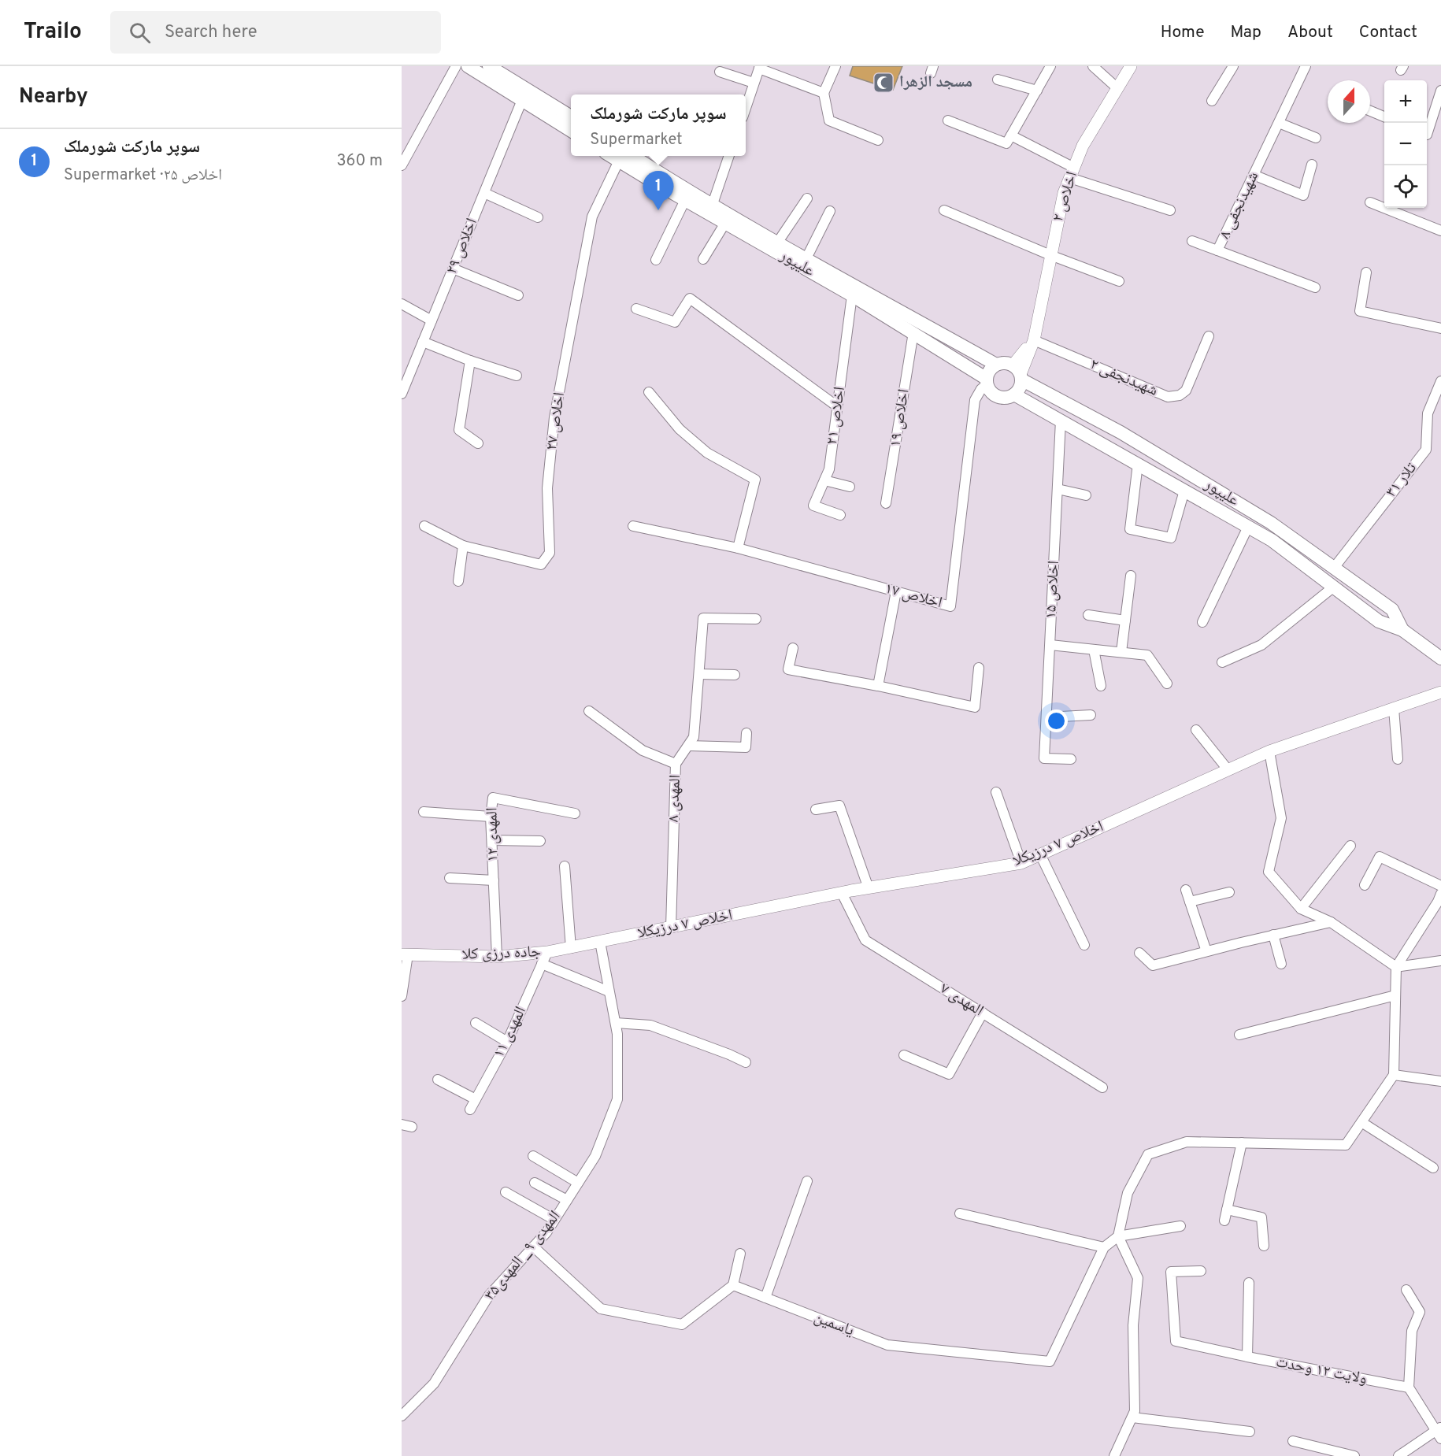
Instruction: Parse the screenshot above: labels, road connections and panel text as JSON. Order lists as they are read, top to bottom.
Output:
{
  "streets": {
    "main road": ["علیپور"],
    "street": [
      "اخلاص ۲",
      "شهیدنجفی ۸",
      "اخلاص ۲۹",
      "شهیدنجفی ۲",
      "اخلاص ۲۱",
      "اخلاص ۱۹",
      "اخلاص ۲۷",
      "تلار ۳۱",
      "اخلاص ۱۵",
      "اخلاص ۱۷",
      "المهدی ۸",
      "المهدی ۱۲",
      "اخلاص ۷ درزیکلا",
      "جاده درزی کلا",
      "المهدی ۷",
      "المهدی ۱۱",
      "المهدی ۹_ المهدی۳۵",
      "یاسمین",
      "ولایت ۱۲ وحدت"
    ]
  },
  "crossings": [
    ["اخلاص ۲", "علیپور"],
    ["اخلاص ۲", "شهیدنجفی ۲"],
    ["اخلاص ۲", "اخلاص ۱۷"],
    ["علیپور", "اخلاص ۲۱"],
    ["علیپور", "اخلاص ۱۹"],
    ["علیپور", "اخلاص ۲۷"],
    ["علیپور", "تلار ۳۱"],
    ["علیپور", "اخلاص ۱۵"],
    ["علیپور", "اخلاص ۱۷"],
    ["المهدی ۸", "اخلاص ۷ درزیکلا"],
    ["المهدی ۱۲", "جاده درزی کلا"],
    ["اخلاص ۷ درزیکلا", "جاده درزی کلا"],
    ["اخلاص ۷ درزیکلا", "المهدی ۷"],
    ["اخلاص ۷ درزیکلا", "المهدی ۹_ المهدی۳۵"],
    ["جاده درزی کلا", "المهدی ۱۱"],
    ["جاده درزی کلا", "المهدی ۹_ المهدی۳۵"]
  ],
  "places": {
    "mosque": ["مسجد الزهرا"]
  },
  "north": "top",
  "page": {
    "header": "Trailo",
    "search": "Search here",
    "nav": [
      "Home",
      "Map",
      "About",
      "Contact"
    ],
    "heading": "Nearby",
    "map_buttons": ["+", "−"],
    "popup": ["سوپر مارکت شورملک", "Supermarket"],
    "list": [
      {
        "mark": "1",
        "name": "سوپر مارکت شورملک",
        "note": "Supermarket · اخلاص ۲۵",
        "value": "360 m"
      }
    ],
    "pins": "1"
  }
}
